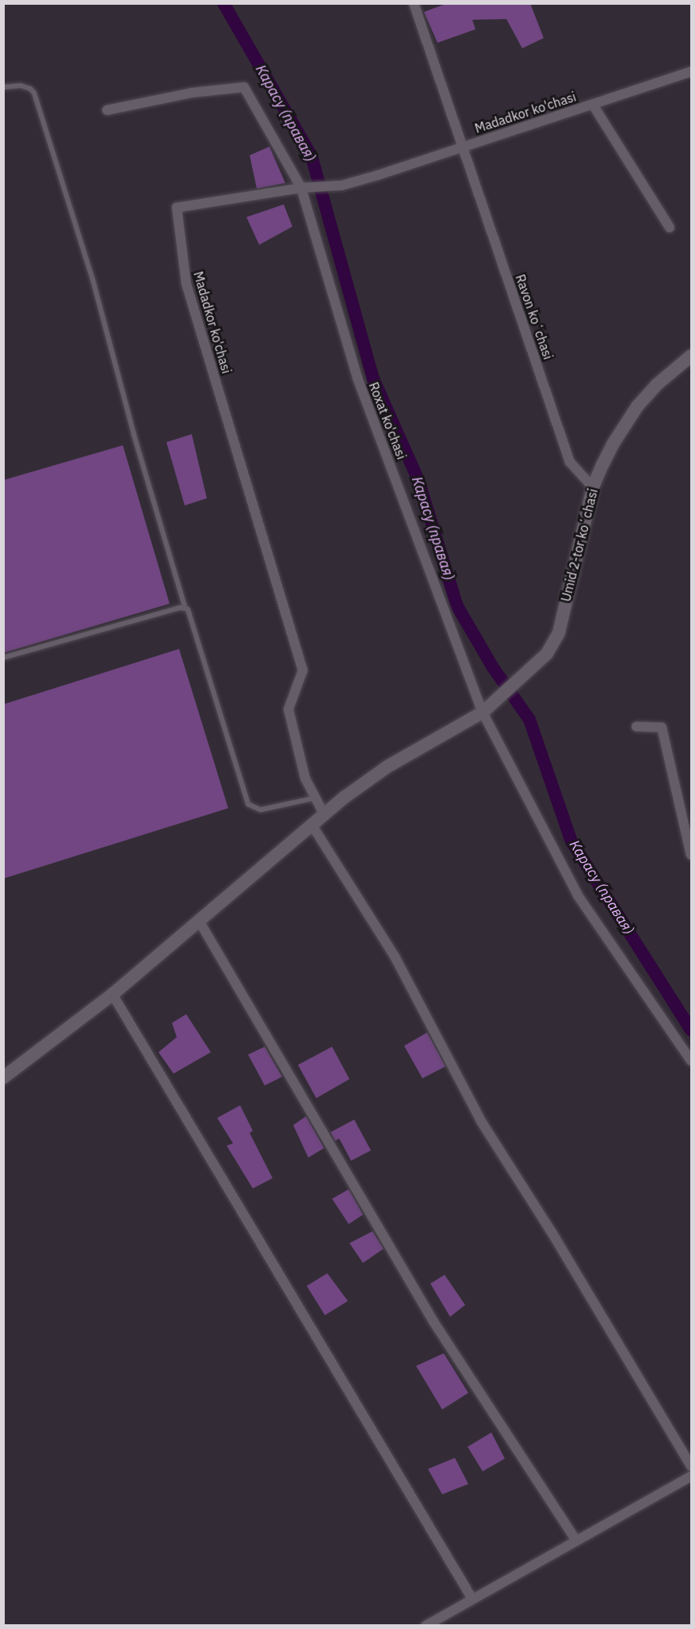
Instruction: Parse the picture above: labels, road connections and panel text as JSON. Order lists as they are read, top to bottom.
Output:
{
  "streets": {
    "main road": ["Umid 2-tor koʻchasi"],
    "street": ["Madadkor ko'chasi", "Ravon koʻchasi", "Roxat ko'chasi"]
  },
  "crossings": [
    ["Madadkor ko'chasi", "Ravon koʻchasi"],
    ["Madadkor ko'chasi", "Roxat ko'chasi"],
    ["Madadkor ko'chasi", "Umid 2-tor koʻchasi"],
    ["Ravon koʻchasi", "Umid 2-tor koʻchasi"],
    ["Roxat ko'chasi", "Umid 2-tor koʻchasi"]
  ],
  "water": ["Карасу (правая)"]
}
